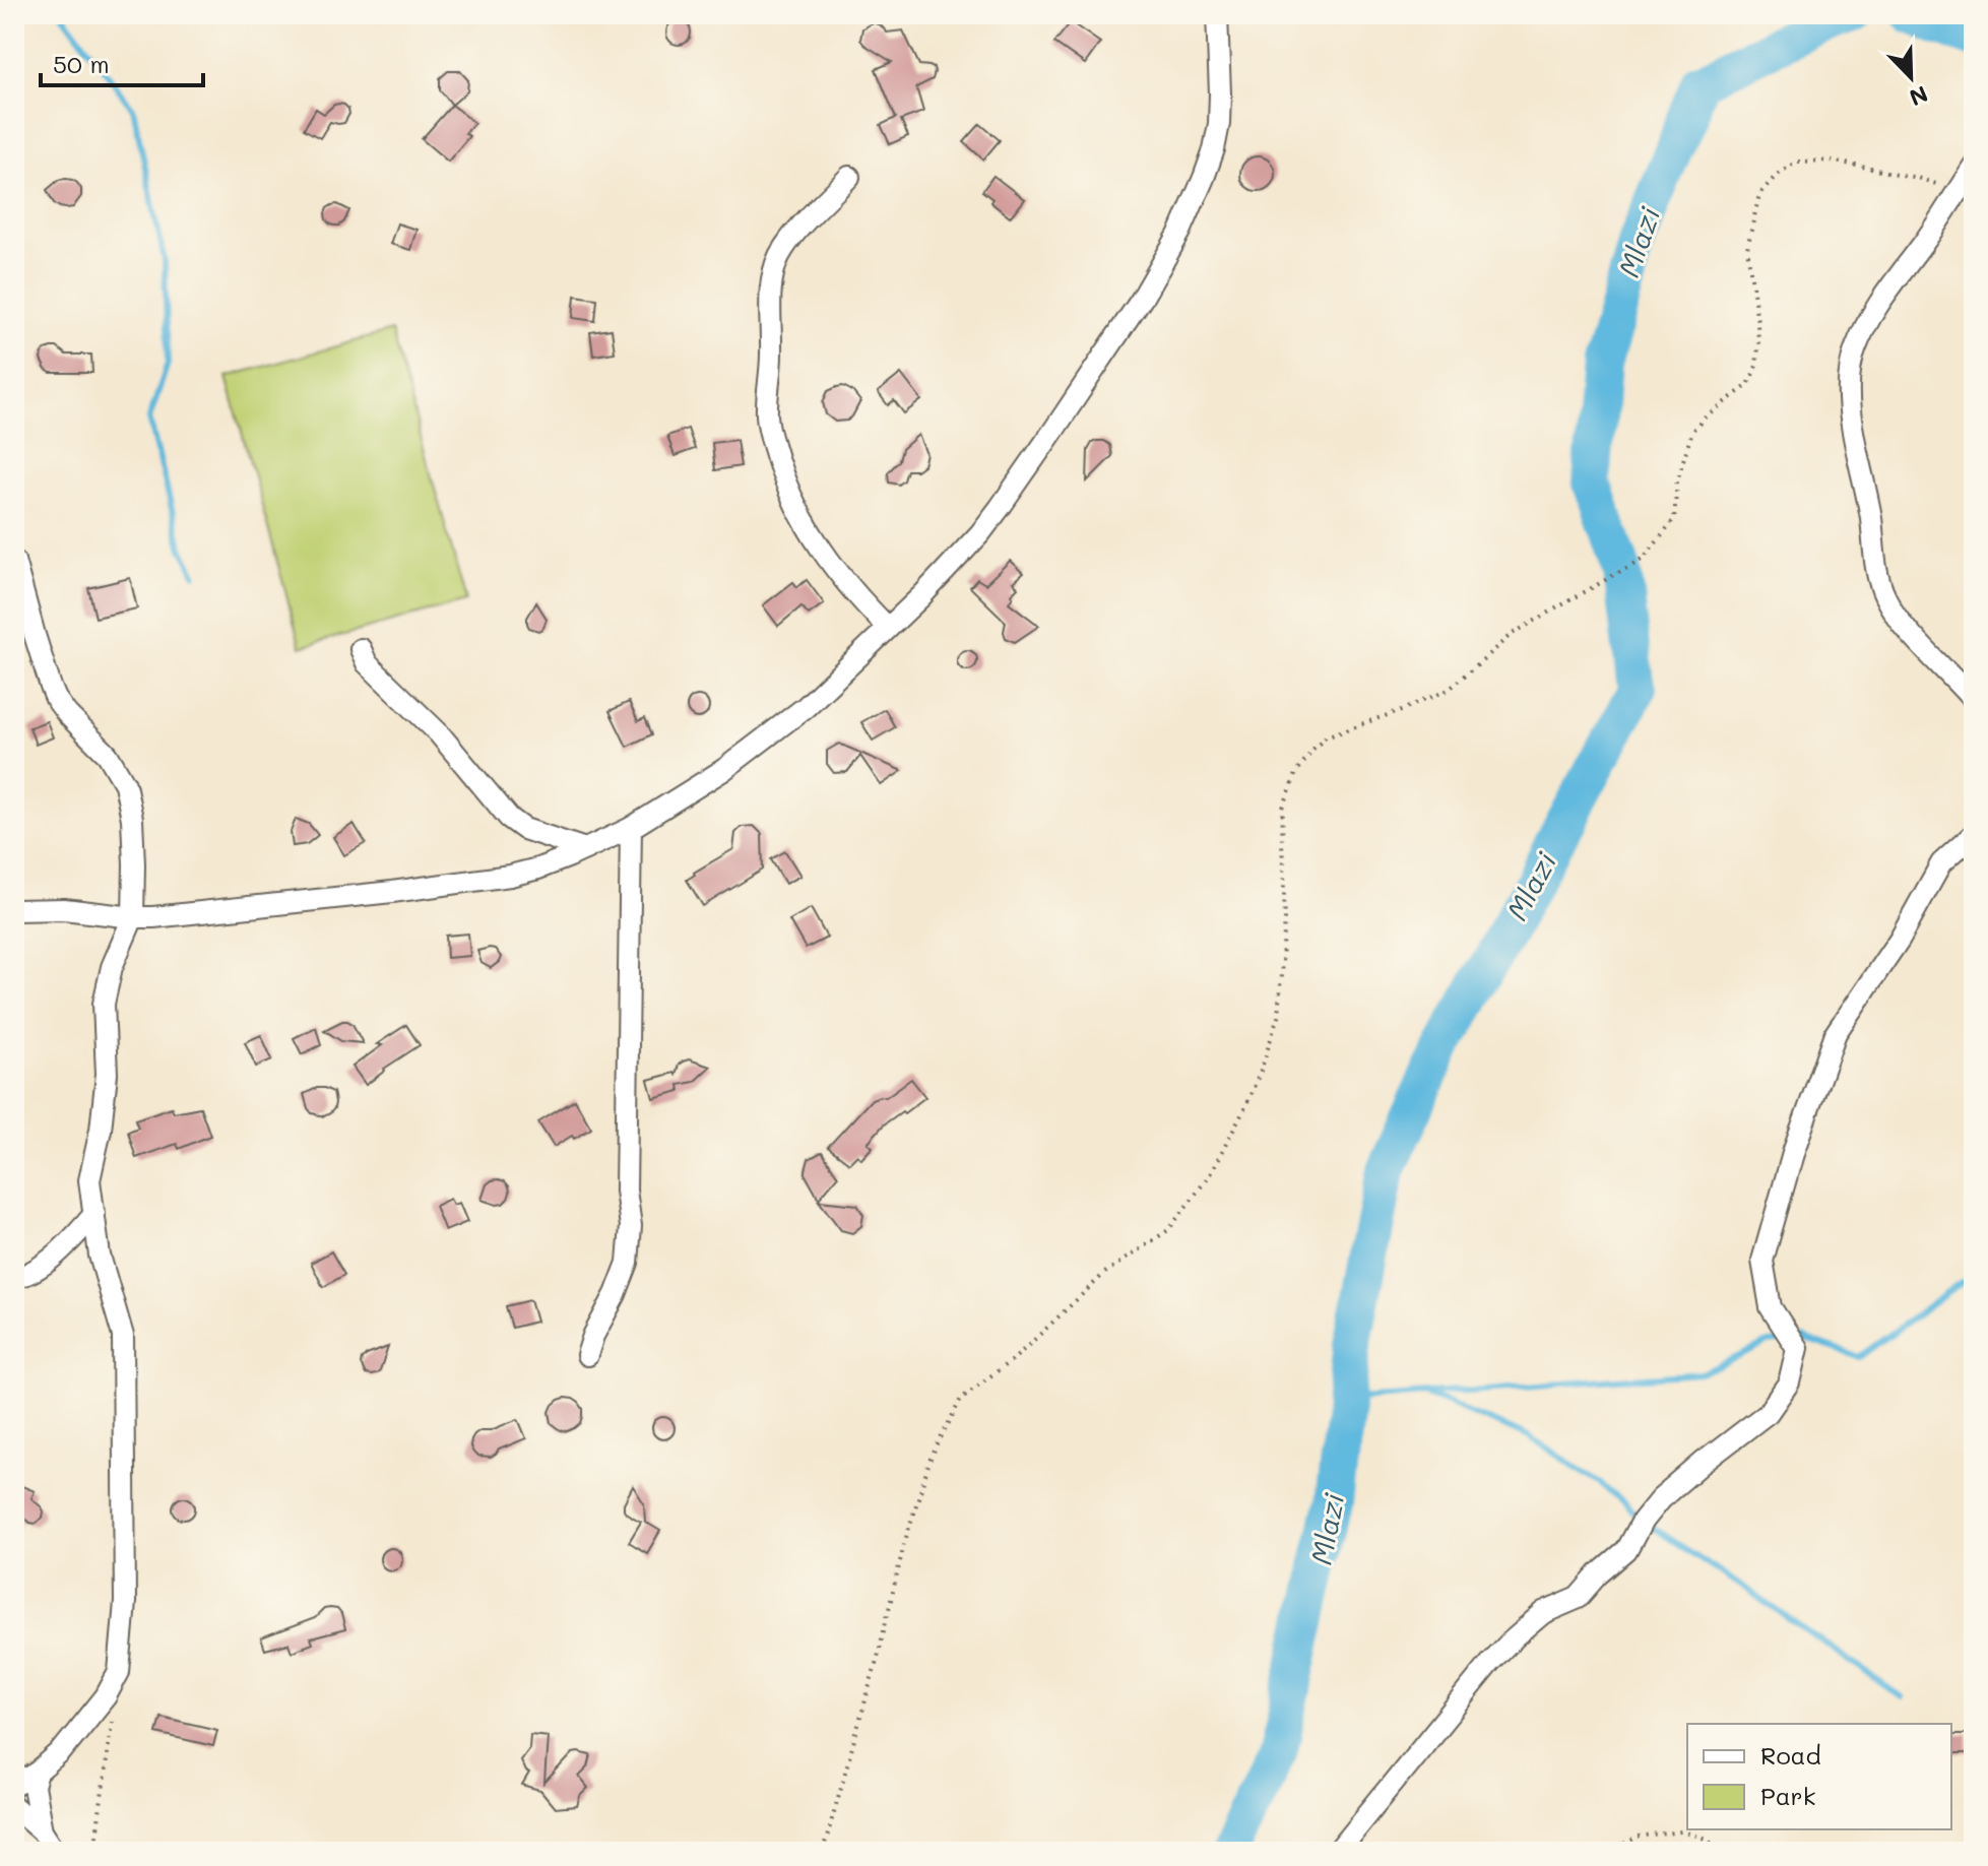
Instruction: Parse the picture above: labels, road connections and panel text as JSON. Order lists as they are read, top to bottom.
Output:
{
  "water": ["Mlazi"],
  "legend": ["Road", "Park"],
  "scale_bar": "50 m",
  "north": "bottom right"
}
